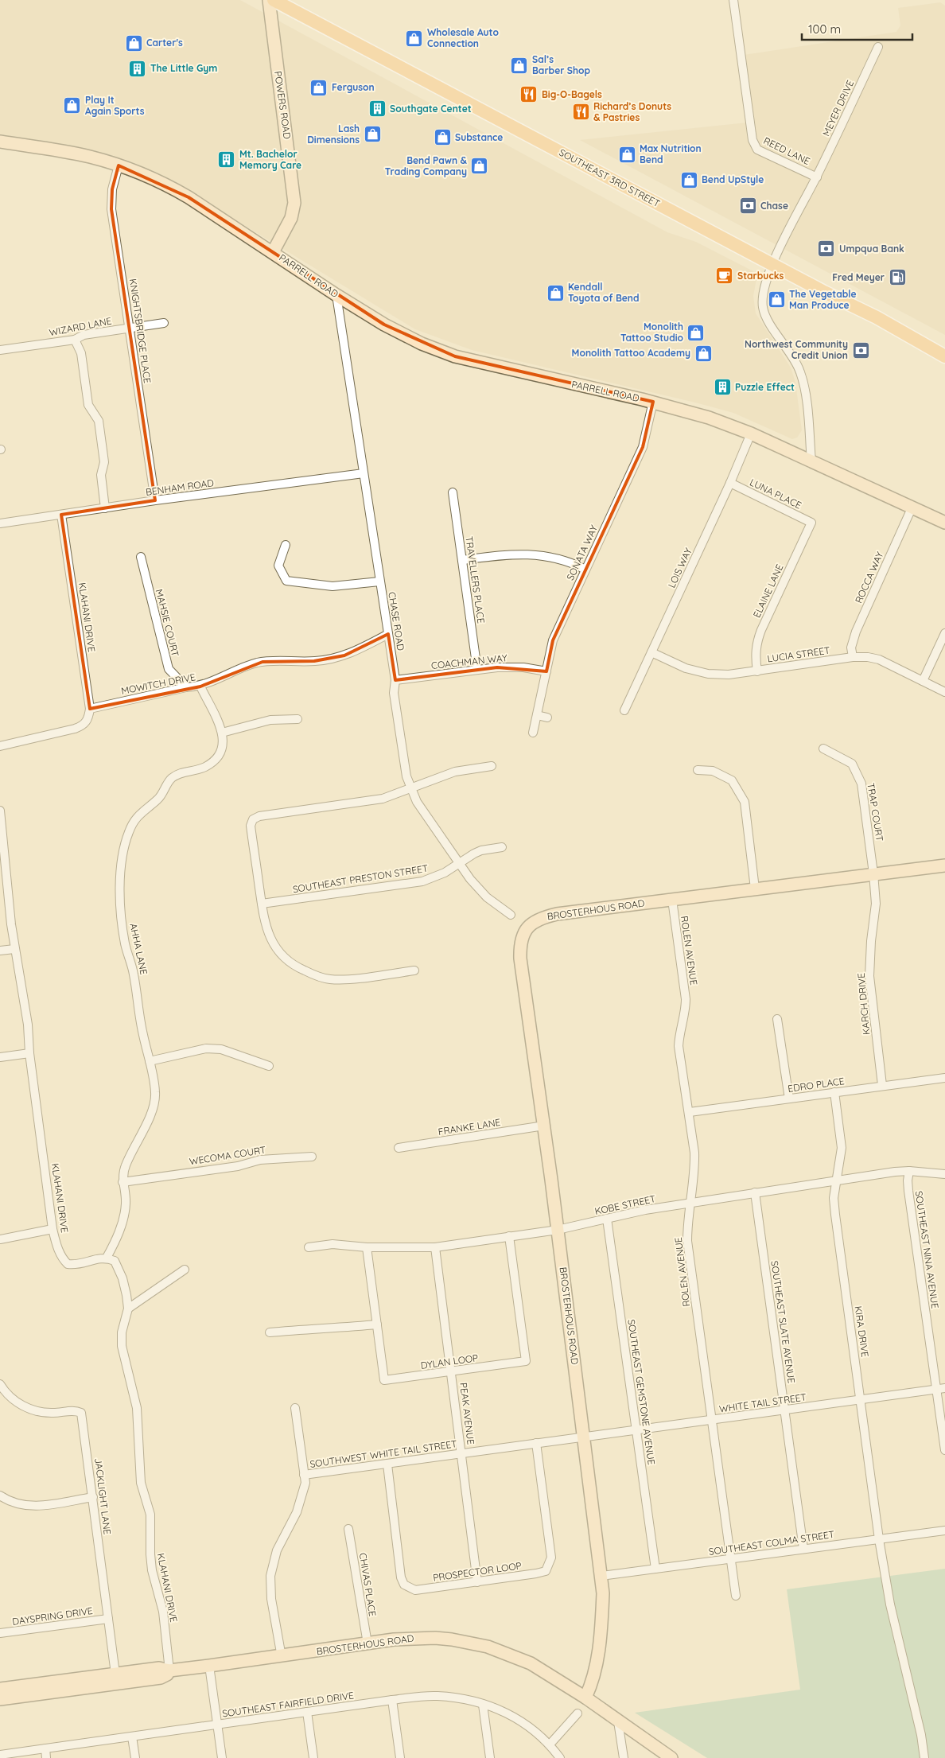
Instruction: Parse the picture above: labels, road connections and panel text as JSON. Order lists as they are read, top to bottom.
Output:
{
  "streets": {
    "main road": ["SOUTHEAST 3RD STREET"],
    "street": [
      "POWERS ROAD",
      "MEYER DRIVE",
      "REED LANE",
      "PARRELL ROAD",
      "WIZARD LANE",
      "KNIGHTSBRIDGE PLACE",
      "BENHAM ROAD",
      "LUNA PLACE",
      "SONATA WAY",
      "LOIS WAY",
      "ROCCA WAY",
      "TRAVELLERS PLACE",
      "ELAINE LANE",
      "KLAHANI DRIVE",
      "CHASE ROAD",
      "MAHSIE COURT",
      "LUCIA STREET",
      "COACHMAN WAY",
      "MOWITCH DRIVE",
      "TRAP COURT",
      "SOUTHEAST PRESTON STREET",
      "BROSTERHOUS ROAD",
      "AHHA LANE",
      "ROLEN AVENUE",
      "KARCH DRIVE",
      "EDRO PLACE",
      "FRANKE LANE",
      "WECOMA COURT",
      "KOBE STREET",
      "SOUTHEAST NINA AVENUE",
      "SOUTHEAST SLATE AVENUE",
      "KIRA DRIVE",
      "DYLAN LOOP",
      "SOUTHEAST GEMSTONE AVENUE",
      "WHITE TAIL STREET",
      "PEAK AVENUE",
      "SOUTHWEST WHITE TAIL STREET",
      "JACKLIGHT LANE",
      "SOUTHEAST COLMA STREET",
      "PROSPECTOR LOOP",
      "CHIVAS PLACE",
      "DAYSPRING DRIVE",
      "SOUTHEAST FAIRFIELD DRIVE"
    ]
  },
  "crossings": [
    ["POWERS ROAD", "PARRELL ROAD"],
    ["MEYER DRIVE", "REED LANE"],
    ["REED LANE", "SOUTHEAST 3RD STREET"],
    ["REED LANE", "PARRELL ROAD"],
    ["PARRELL ROAD", "KNIGHTSBRIDGE PLACE"],
    ["PARRELL ROAD", "SONATA WAY"],
    ["PARRELL ROAD", "LOIS WAY"],
    ["PARRELL ROAD", "ROCCA WAY"],
    ["PARRELL ROAD", "CHASE ROAD"],
    ["WIZARD LANE", "KNIGHTSBRIDGE PLACE"],
    ["KNIGHTSBRIDGE PLACE", "BENHAM ROAD"],
    ["BENHAM ROAD", "KLAHANI DRIVE"],
    ["BENHAM ROAD", "CHASE ROAD"],
    ["LUNA PLACE", "LOIS WAY"],
    ["LUNA PLACE", "ELAINE LANE"],
    ["SONATA WAY", "COACHMAN WAY"],
    ["LOIS WAY", "LUCIA STREET"],
    ["ROCCA WAY", "LUCIA STREET"],
    ["TRAVELLERS PLACE", "COACHMAN WAY"],
    ["ELAINE LANE", "LUCIA STREET"],
    ["KLAHANI DRIVE", "MOWITCH DRIVE"],
    ["KLAHANI DRIVE", "BROSTERHOUS ROAD"],
    ["KLAHANI DRIVE", "AHHA LANE"],
    ["CHASE ROAD", "COACHMAN WAY"],
    ["CHASE ROAD", "MOWITCH DRIVE"],
    ["CHASE ROAD", "SOUTHEAST PRESTON STREET"],
    ["MAHSIE COURT", "MOWITCH DRIVE"],
    ["MOWITCH DRIVE", "AHHA LANE"],
    ["TRAP COURT", "BROSTERHOUS ROAD"],
    ["TRAP COURT", "KARCH DRIVE"],
    ["BROSTERHOUS ROAD", "ROLEN AVENUE"],
    ["BROSTERHOUS ROAD", "KARCH DRIVE"],
    ["BROSTERHOUS ROAD", "FRANKE LANE"],
    ["BROSTERHOUS ROAD", "KOBE STREET"],
    ["BROSTERHOUS ROAD", "WHITE TAIL STREET"],
    ["BROSTERHOUS ROAD", "SOUTHWEST WHITE TAIL STREET"],
    ["BROSTERHOUS ROAD", "JACKLIGHT LANE"],
    ["BROSTERHOUS ROAD", "SOUTHEAST COLMA STREET"],
    ["BROSTERHOUS ROAD", "CHIVAS PLACE"],
    ["AHHA LANE", "WECOMA COURT"],
    ["ROLEN AVENUE", "EDRO PLACE"],
    ["ROLEN AVENUE", "KOBE STREET"],
    ["ROLEN AVENUE", "WHITE TAIL STREET"],
    ["ROLEN AVENUE", "SOUTHEAST COLMA STREET"],
    ["KARCH DRIVE", "EDRO PLACE"],
    ["EDRO PLACE", "KIRA DRIVE"],
    ["KOBE STREET", "SOUTHEAST NINA AVENUE"],
    ["KOBE STREET", "SOUTHEAST SLATE AVENUE"],
    ["KOBE STREET", "KIRA DRIVE"],
    ["KOBE STREET", "DYLAN LOOP"],
    ["KOBE STREET", "SOUTHEAST GEMSTONE AVENUE"],
    ["KOBE STREET", "PEAK AVENUE"],
    ["SOUTHEAST NINA AVENUE", "WHITE TAIL STREET"],
    ["SOUTHEAST SLATE AVENUE", "WHITE TAIL STREET"],
    ["SOUTHEAST SLATE AVENUE", "SOUTHEAST COLMA STREET"],
    ["KIRA DRIVE", "WHITE TAIL STREET"],
    ["KIRA DRIVE", "SOUTHEAST COLMA STREET"],
    ["DYLAN LOOP", "PEAK AVENUE"],
    ["SOUTHEAST GEMSTONE AVENUE", "WHITE TAIL STREET"],
    ["SOUTHEAST GEMSTONE AVENUE", "SOUTHEAST COLMA STREET"],
    ["WHITE TAIL STREET", "SOUTHWEST WHITE TAIL STREET"],
    ["PEAK AVENUE", "SOUTHWEST WHITE TAIL STREET"],
    ["PEAK AVENUE", "PROSPECTOR LOOP"],
    ["SOUTHWEST WHITE TAIL STREET", "PROSPECTOR LOOP"],
    ["JACKLIGHT LANE", "DAYSPRING DRIVE"]
  ],
  "places": {
    "shop": [
      "Wholesale Auto Connection",
      "Carter's",
      "Sal’s Barber Shop",
      "Ferguson",
      "Play It Again Sports",
      "Lash Dimensions",
      "Substance",
      "Max Nutrition Bend",
      "Bend Pawn & Trading Company",
      "Bend UpStyle",
      "Kendall Toyota of Bend",
      "The Vegetable Man Produce",
      "Monolith Tattoo Studio",
      "Monolith Tattoo Academy"
    ],
    "building": [
      "The Little Gym",
      "Southgate Centet",
      "Mt. Bachelor Memory Care",
      "Puzzle Effect"
    ],
    "restaurant": ["Big-O-Bagels", "Richard’s Donuts & Pastries"],
    "bank": ["Chase", "Umpqua Bank", "Northwest Community Credit Union"],
    "cafe": ["Starbucks"],
    "fuel station": ["Fred Meyer"]
  },
  "scale_bar": "100 m"
}
